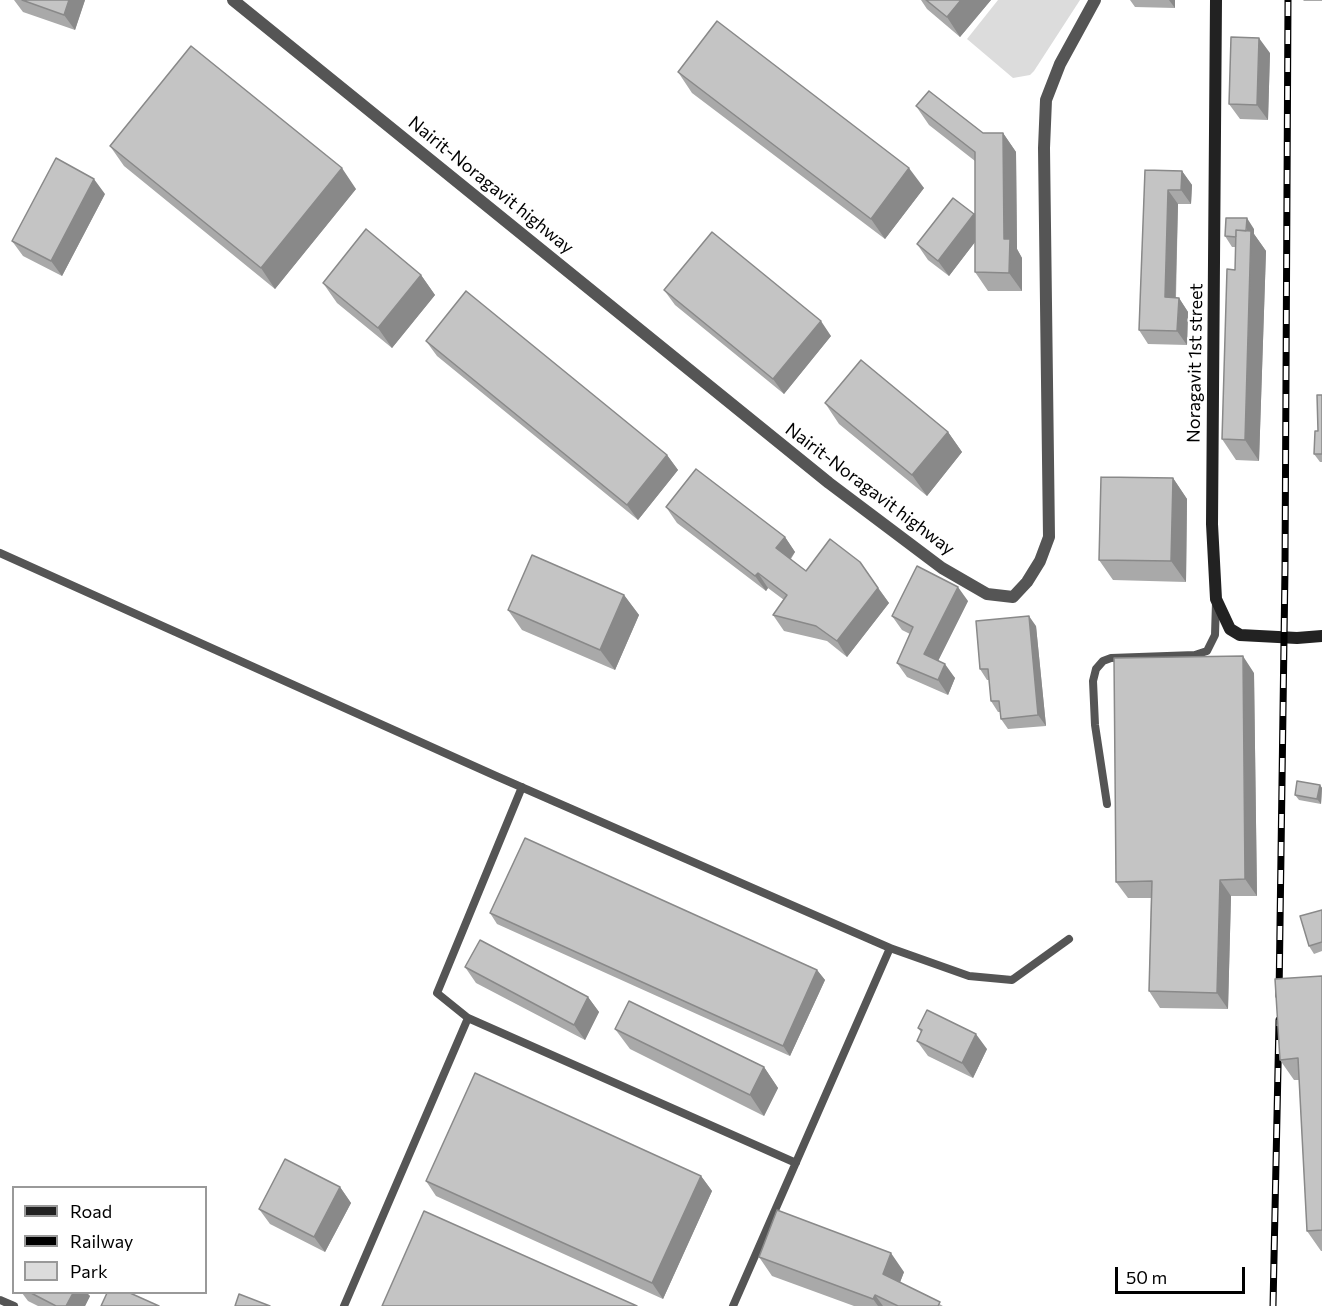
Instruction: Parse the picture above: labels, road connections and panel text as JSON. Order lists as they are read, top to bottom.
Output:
{
  "streets": {
    "main road": ["Noragavit 1st street"],
    "street": ["Nairit-Noragavit highway"]
  },
  "legend": ["Road", "Railway", "Park"],
  "scale_bar": "50 m"
}
